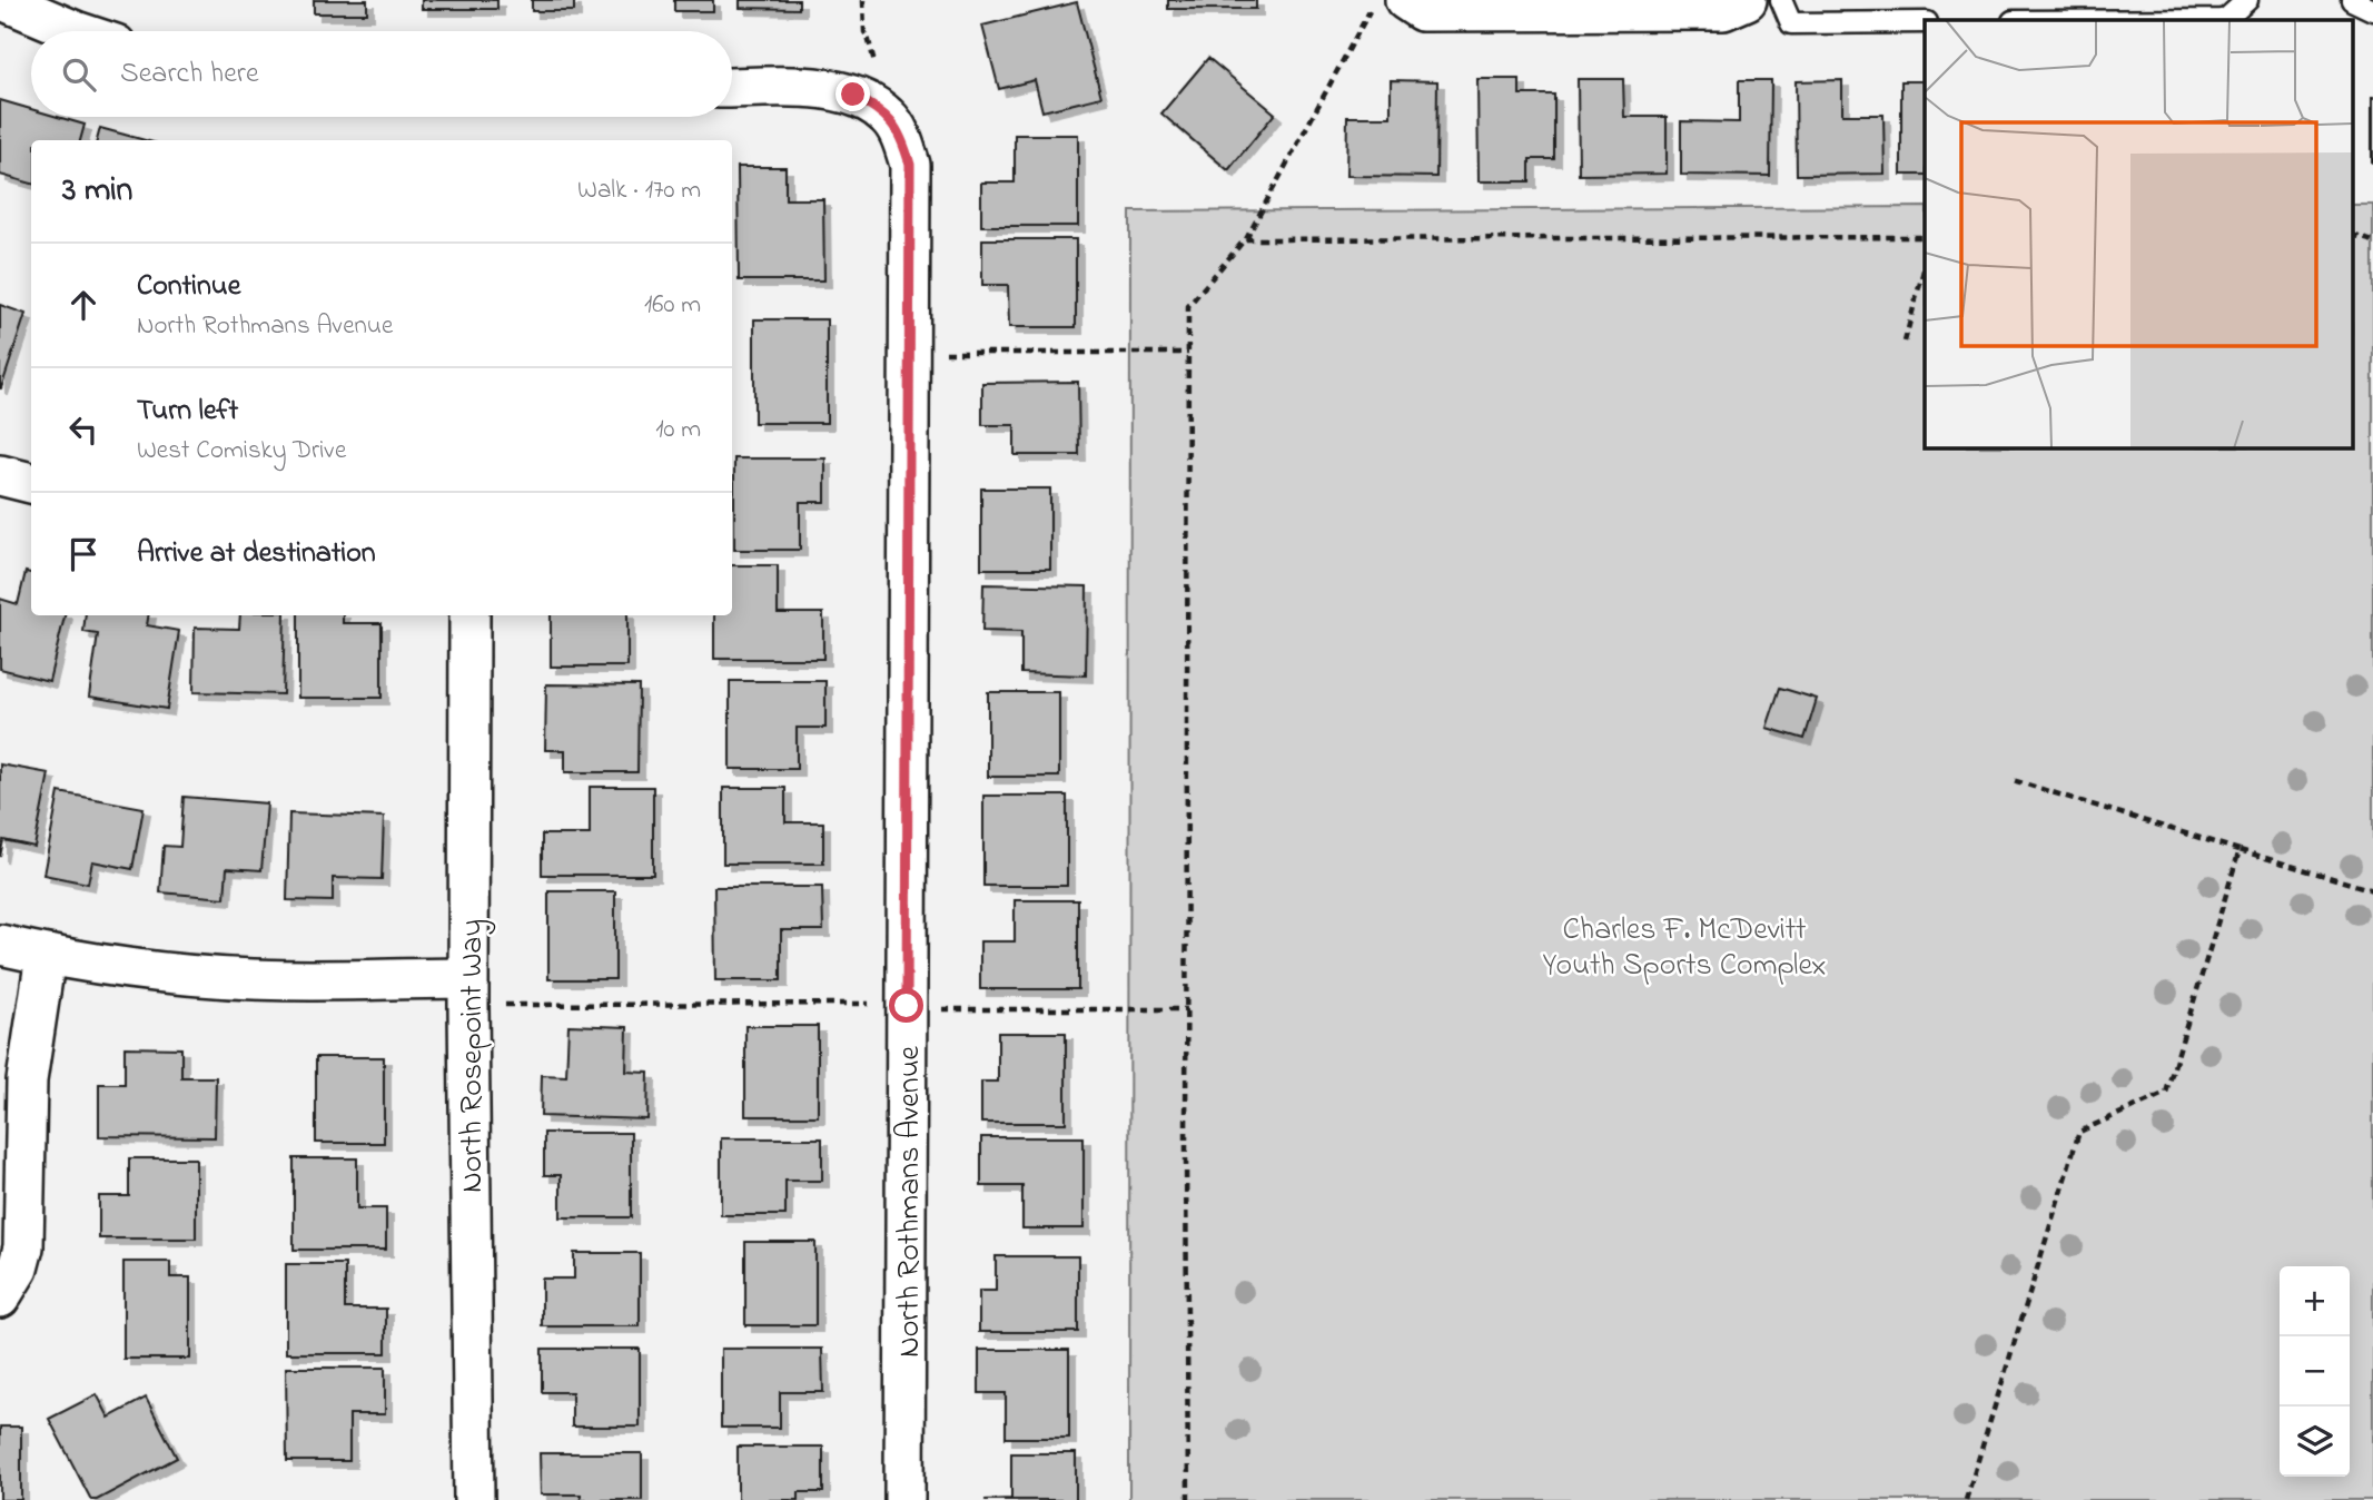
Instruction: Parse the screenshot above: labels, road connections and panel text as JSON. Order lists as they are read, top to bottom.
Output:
{
  "streets": {
    "street": ["North Rosepoint Way", "North Rothmans Avenue"]
  },
  "parks": ["Charles F. McDevitt Youth Sports Complex"],
  "page": {
    "search": "Search here",
    "heading": ["3 min", "Walk · 170 m"],
    "list": [
      ["Continue", "North Rothmans Avenue", "160 m"],
      ["Turn left", "West Comisky Drive", "10 m"],
      "Arrive at destination"
    ],
    "map_buttons": ["+", "−"]
  }
}
